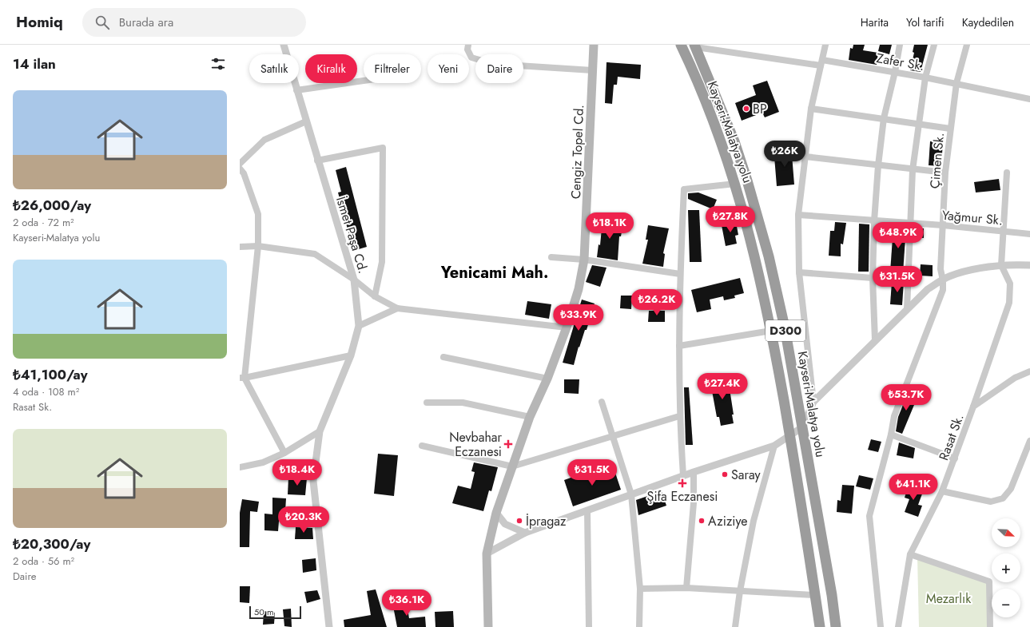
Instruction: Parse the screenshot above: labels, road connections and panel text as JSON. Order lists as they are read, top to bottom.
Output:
{
  "streets": {
    "highway": ["Kayseri-Malatya yolu", "D300"],
    "main road": ["Cengiz Topel Cd."],
    "street": [
      "Zafer Sk.",
      "Çimen Sk.",
      "Yağmur Sk.",
      "İsmet Paşa Cd.",
      "Rasat Sk."
    ]
  },
  "crossings": [
    ["Zafer Sk.", "Kayseri-Malatya yolu"],
    ["Zafer Sk.", "Çimen Sk."],
    ["Çimen Sk.", "Yağmur Sk."]
  ],
  "districts": ["Yenicami Mah."],
  "parks": ["Mezarlık"],
  "places": {
    "other": [
      "BP",
      "Saray",
      "İpragaz",
      "Aziziye"
    ],
    "health": ["Nevbahar Eczanesi", "Şifa Eczanesi"]
  },
  "scale_bar": "50 m",
  "north": "bottom right",
  "page": {
    "header": "Homiq",
    "search": "Burada ara",
    "nav": ["Harita", "Yol tarifi", "Kaydedilen"],
    "heading": "14 ilan",
    "chip": [
      "Satılık",
      "Kiralık",
      "Filtreler",
      "Yeni",
      "Daire"
    ],
    "list": [
      {
        "name": "₺26,000/ay",
        "note": "2 oda · 72 m² · Kayseri-Malatya yolu"
      },
      {
        "name": "₺41,100/ay",
        "note": "4 oda · 108 m² · Rasat Sk."
      },
      {
        "name": "₺20,300/ay",
        "note": "2 oda · 56 m² · Daire"
      }
    ],
    "price": [
      "₺26K",
      "₺27.8K",
      "₺18.1K",
      "₺48.9K",
      "₺31.5K",
      "₺26.2K",
      "₺33.9K",
      "₺27.4K",
      "₺53.7K",
      "₺18.4K",
      "₺31.5K",
      "₺41.1K",
      "₺20.3K",
      "₺36.1K"
    ],
    "map_buttons": ["+", "−"],
    "scale": "50 m"
  }
}
